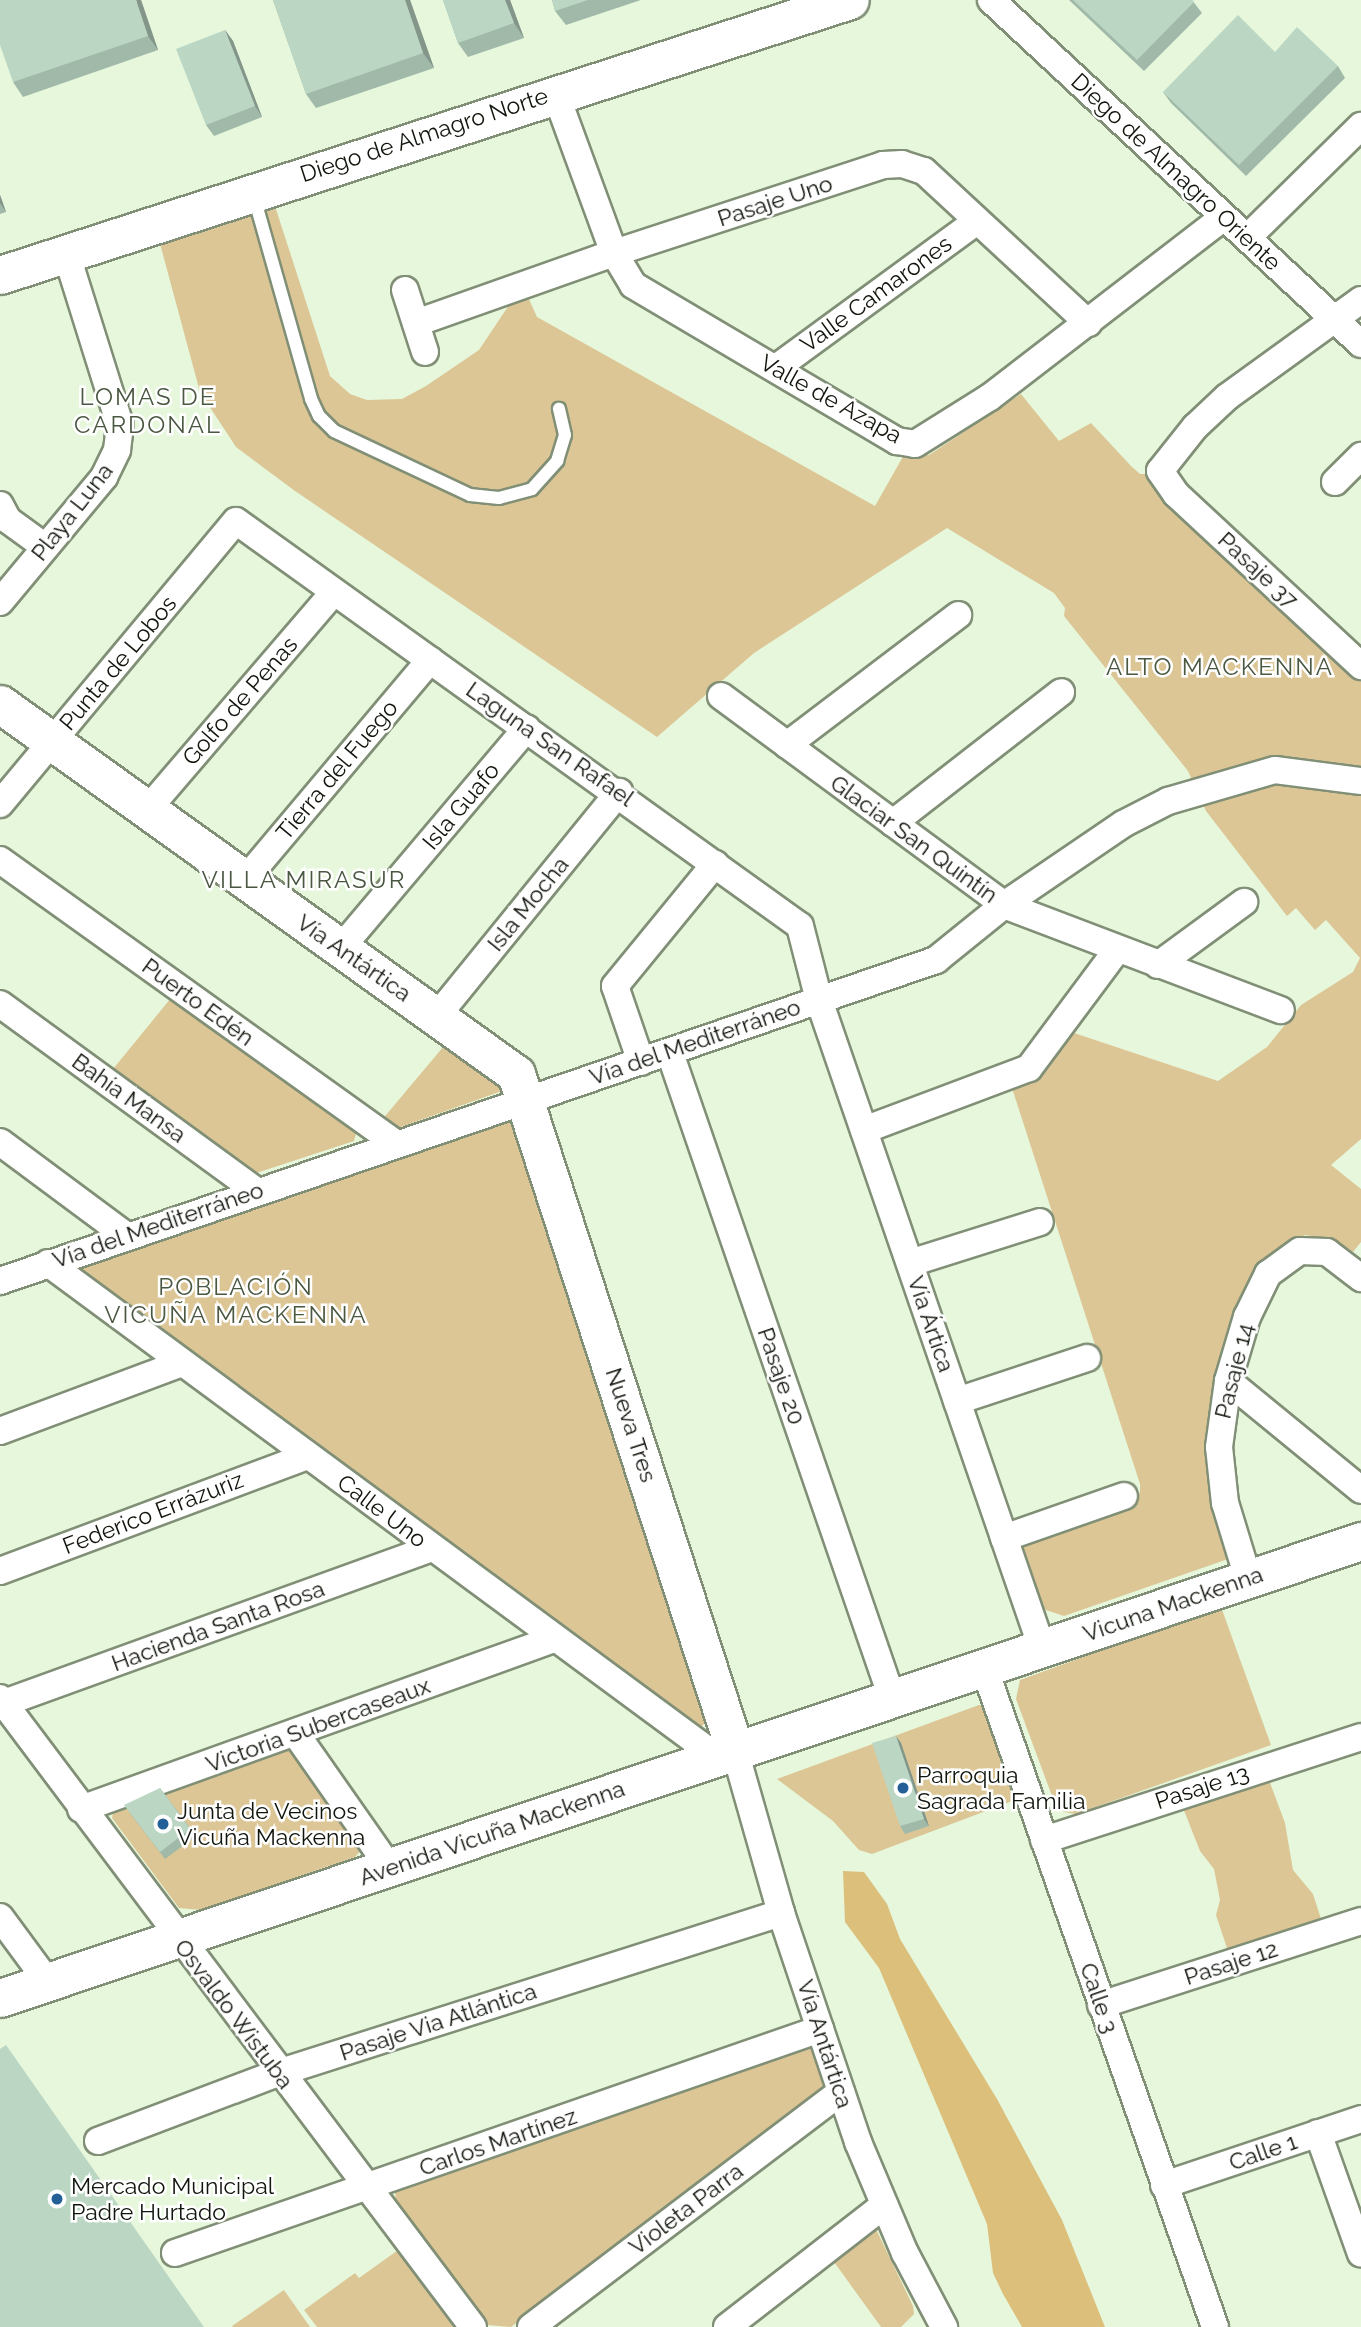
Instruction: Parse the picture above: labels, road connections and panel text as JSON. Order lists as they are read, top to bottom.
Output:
{
  "streets": {
    "street": [
      "Diego de Almagro Norte",
      "Diego de Almagro Oriente",
      "Pasaje Uno",
      "Valle Camarones",
      "Valle de Azapa",
      "Playa Luna",
      "Pasaje 37",
      "Punta de Lobos",
      "Golfo de Penas",
      "Laguna San Rafael",
      "Tierra del Fuego",
      "Isla Guafo",
      "Glaciar San Quintín",
      "Isla Mocha",
      "Vía Antártica",
      "Puerto Edén",
      "Vía del Mediterráneo",
      "Bahía Mansa",
      "Vía Ártica",
      "Pasaje 14",
      "Pasaje 20",
      "Nueva Tres",
      "Calle Uno",
      "Federico Errázuriz",
      "Vicuna Mackenna",
      "Hacienda Santa Rosa",
      "Victoria Subercaseaux",
      "Pasaje 13",
      "Avenida Vicuña Mackenna",
      "Pasaje 12",
      "Calle 3",
      "Osvaldo Wistuba",
      "Pasaje Via Atlántica",
      "Carlos Martínez",
      "Calle 1",
      "Violeta Parra"
    ]
  },
  "crossings": [
    ["Diego de Almagro Norte", "Valle de Azapa"],
    ["Diego de Almagro Norte", "Playa Luna"],
    ["Diego de Almagro Oriente", "Valle de Azapa"],
    ["Diego de Almagro Oriente", "Pasaje 37"],
    ["Pasaje Uno", "Valle Camarones"],
    ["Pasaje Uno", "Valle de Azapa"],
    ["Valle Camarones", "Valle de Azapa"],
    ["Punta de Lobos", "Laguna San Rafael"],
    ["Punta de Lobos", "Vía Antártica"],
    ["Golfo de Penas", "Laguna San Rafael"],
    ["Golfo de Penas", "Vía Antártica"],
    ["Laguna San Rafael", "Tierra del Fuego"],
    ["Laguna San Rafael", "Isla Guafo"],
    ["Laguna San Rafael", "Isla Mocha"],
    ["Laguna San Rafael", "Vía del Mediterráneo"],
    ["Laguna San Rafael", "Vía Ártica"],
    ["Tierra del Fuego", "Vía Antártica"],
    ["Isla Guafo", "Vía Antártica"],
    ["Glaciar San Quintín", "Vía del Mediterráneo"],
    ["Isla Mocha", "Vía Antártica"],
    ["Vía Antártica", "Vía del Mediterráneo"],
    ["Vía Antártica", "Nueva Tres"],
    ["Vía Antártica", "Calle Uno"],
    ["Vía Antártica", "Avenida Vicuña Mackenna"],
    ["Vía Antártica", "Pasaje Via Atlántica"],
    ["Vía Antártica", "Carlos Martínez"],
    ["Vía Antártica", "Violeta Parra"],
    ["Puerto Edén", "Vía del Mediterráneo"],
    ["Vía del Mediterráneo", "Bahía Mansa"],
    ["Vía del Mediterráneo", "Vía Ártica"],
    ["Vía del Mediterráneo", "Pasaje 20"],
    ["Vía del Mediterráneo", "Nueva Tres"],
    ["Vía del Mediterráneo", "Calle Uno"],
    ["Vía Ártica", "Vicuna Mackenna"],
    ["Pasaje 14", "Vicuna Mackenna"],
    ["Pasaje 20", "Avenida Vicuña Mackenna"],
    ["Nueva Tres", "Calle Uno"],
    ["Nueva Tres", "Avenida Vicuña Mackenna"],
    ["Calle Uno", "Federico Errázuriz"],
    ["Calle Uno", "Hacienda Santa Rosa"],
    ["Calle Uno", "Victoria Subercaseaux"],
    ["Calle Uno", "Avenida Vicuña Mackenna"],
    ["Vicuna Mackenna", "Avenida Vicuña Mackenna"],
    ["Vicuna Mackenna", "Calle 3"],
    ["Hacienda Santa Rosa", "Osvaldo Wistuba"],
    ["Victoria Subercaseaux", "Osvaldo Wistuba"],
    ["Pasaje 13", "Calle 3"],
    ["Avenida Vicuña Mackenna", "Calle 3"],
    ["Avenida Vicuña Mackenna", "Osvaldo Wistuba"],
    ["Pasaje 12", "Calle 3"],
    ["Calle 3", "Calle 1"],
    ["Osvaldo Wistuba", "Pasaje Via Atlántica"],
    ["Osvaldo Wistuba", "Carlos Martínez"]
  ],
  "districts": [
    "LOMAS DE CARDONAL",
    "ALTO MACKENNA",
    "VILLA MIRASUR",
    "POBLACIÓN VICUÑA MACKENNA"
  ],
  "places": ["Parroquia Sagrada Familia", "Junta de Vecinos Vicuña Mackenna", "Mercado Municipal Padre Hurtado"]
}
